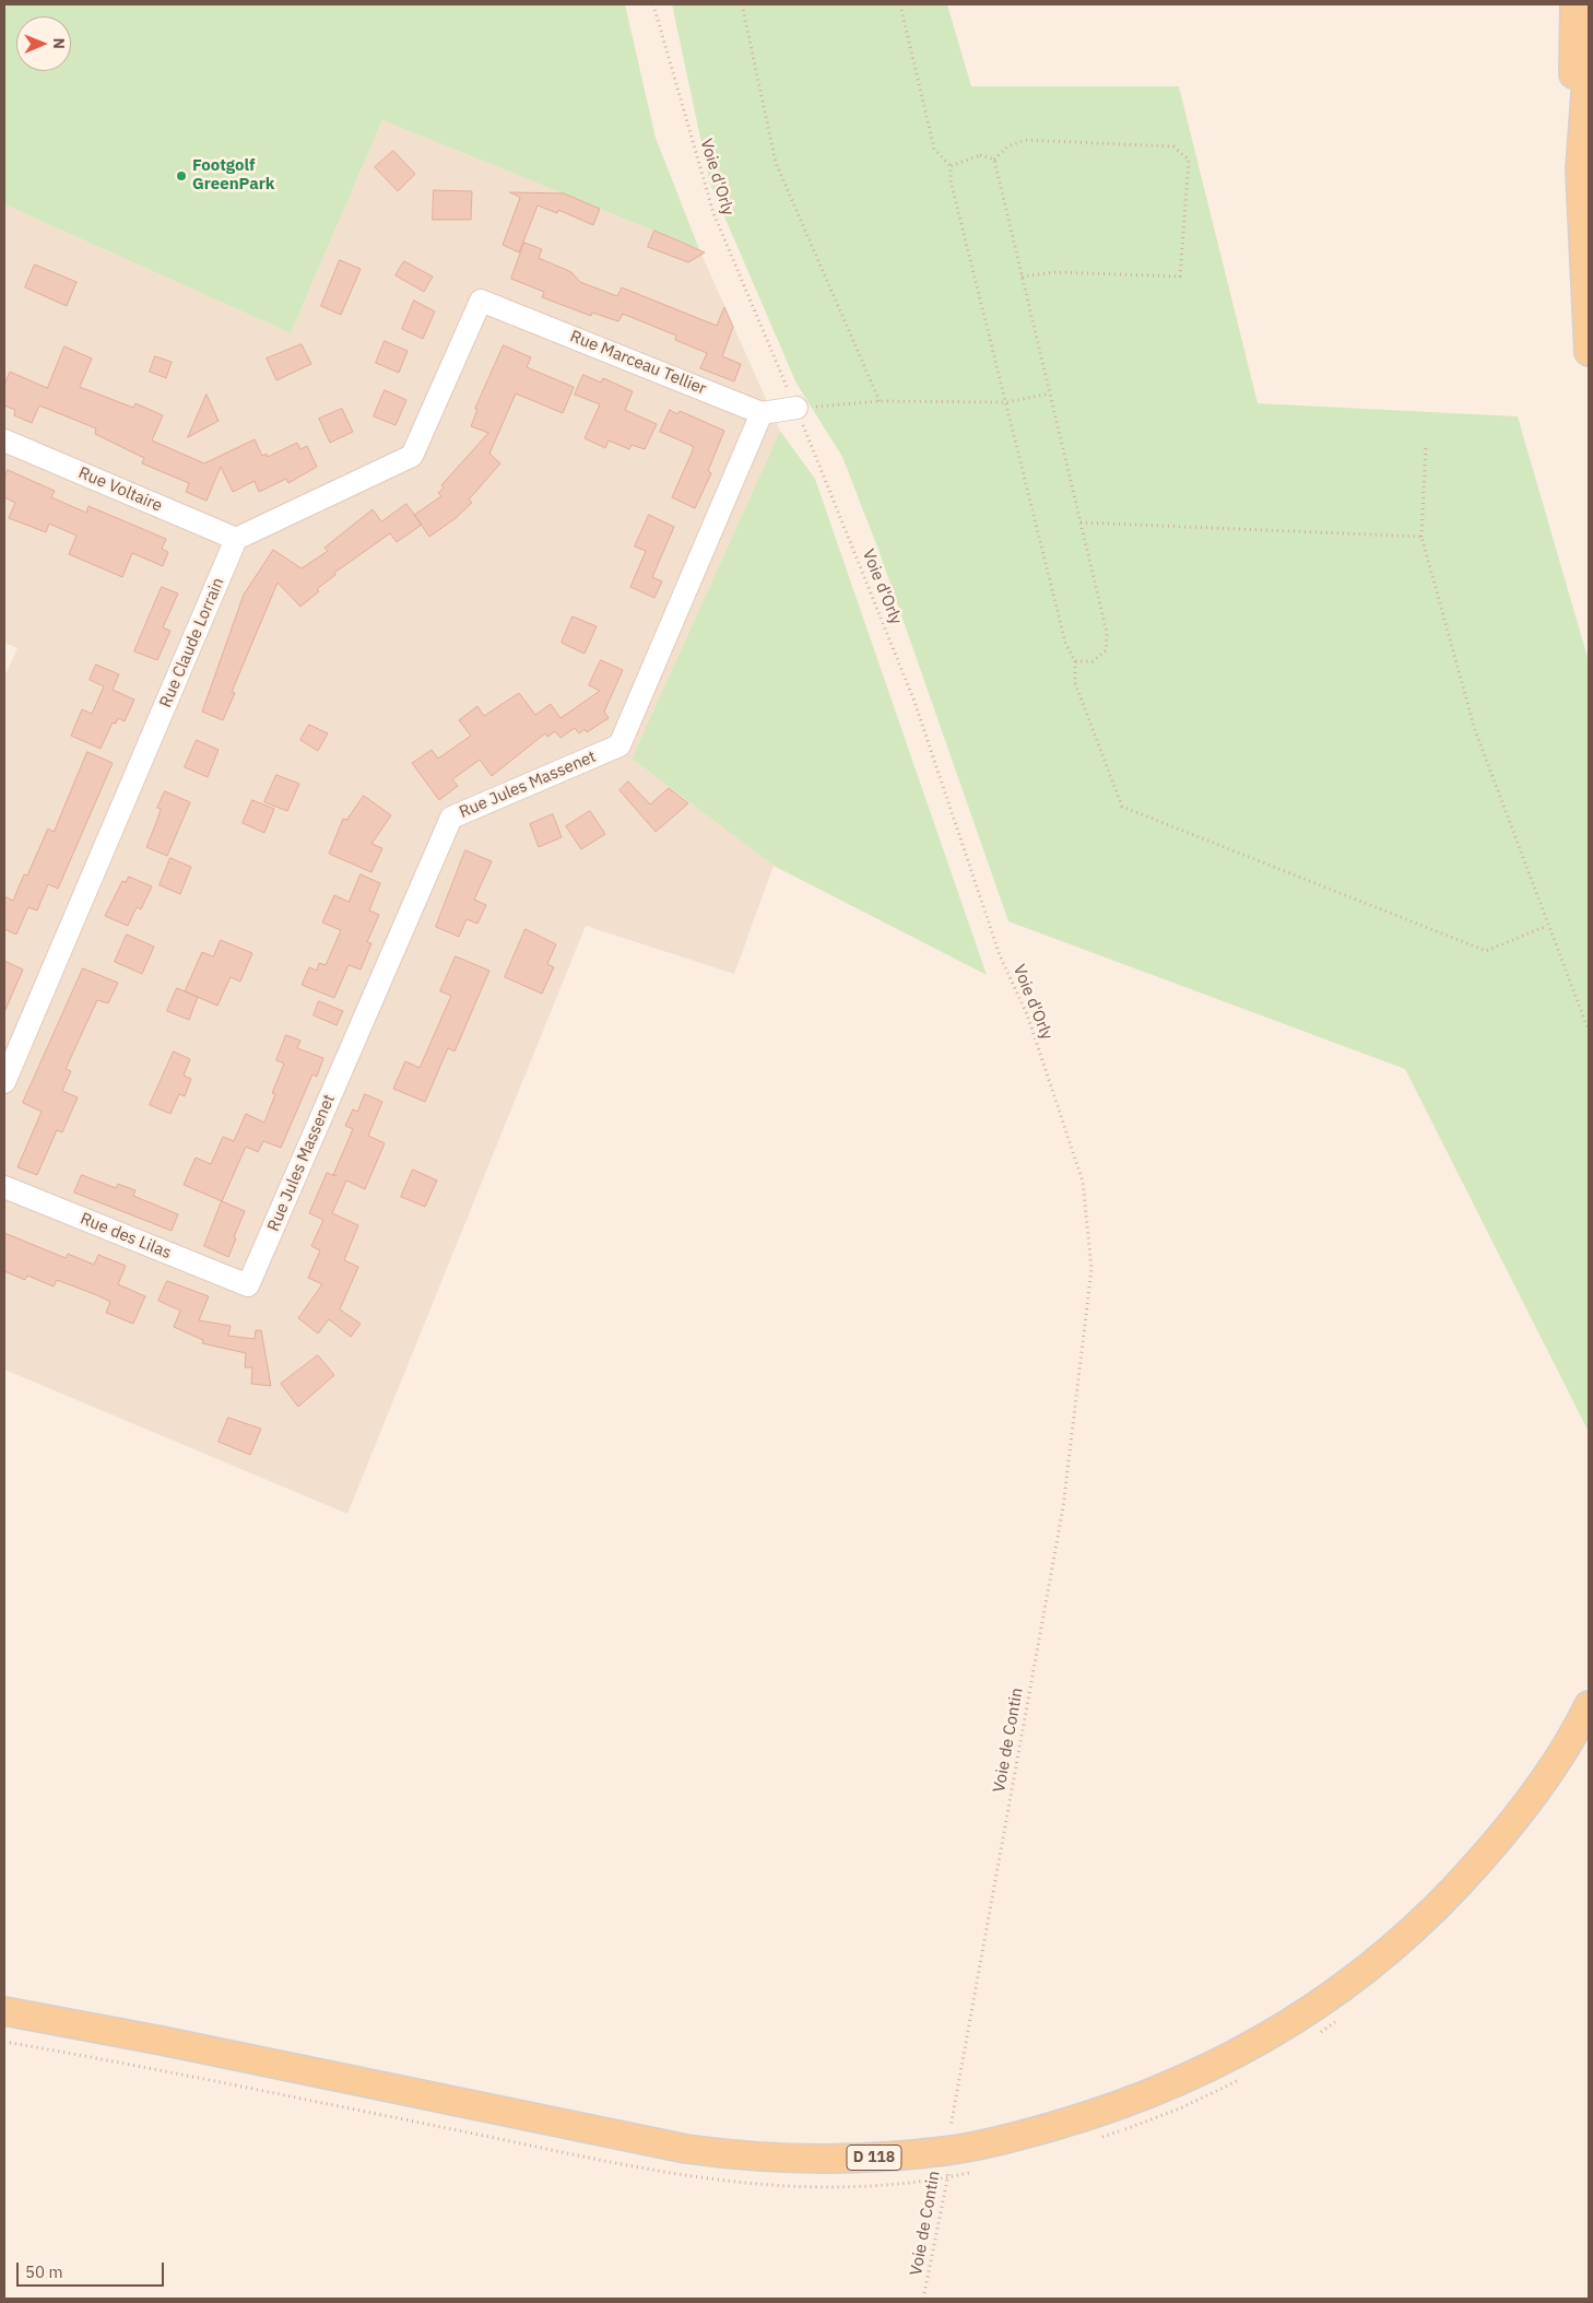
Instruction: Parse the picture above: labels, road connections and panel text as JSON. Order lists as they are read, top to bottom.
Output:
{
  "streets": {
    "main road": ["D 118"],
    "street": [
      "Rue Marceau Tellier",
      "Rue Voltaire",
      "Rue Claude Lorrain",
      "Rue Jules Massenet",
      "Rue des Lilas"
    ],
    "path": ["Voie d'Orly", "Voie de Contin"]
  },
  "crossings": [
    ["Voie d'Orly", "Voie de Contin"],
    ["Rue Marceau Tellier", "Rue Voltaire"],
    ["Rue Marceau Tellier", "Rue Claude Lorrain"],
    ["Rue Marceau Tellier", "Rue Jules Massenet"],
    ["Rue Voltaire", "Rue Claude Lorrain"],
    ["Rue Jules Massenet", "Rue des Lilas"],
    ["Voie de Contin", "D 118"]
  ],
  "places": ["Footgolf GreenPark"],
  "scale_bar": "50 m",
  "north": "right"
}
